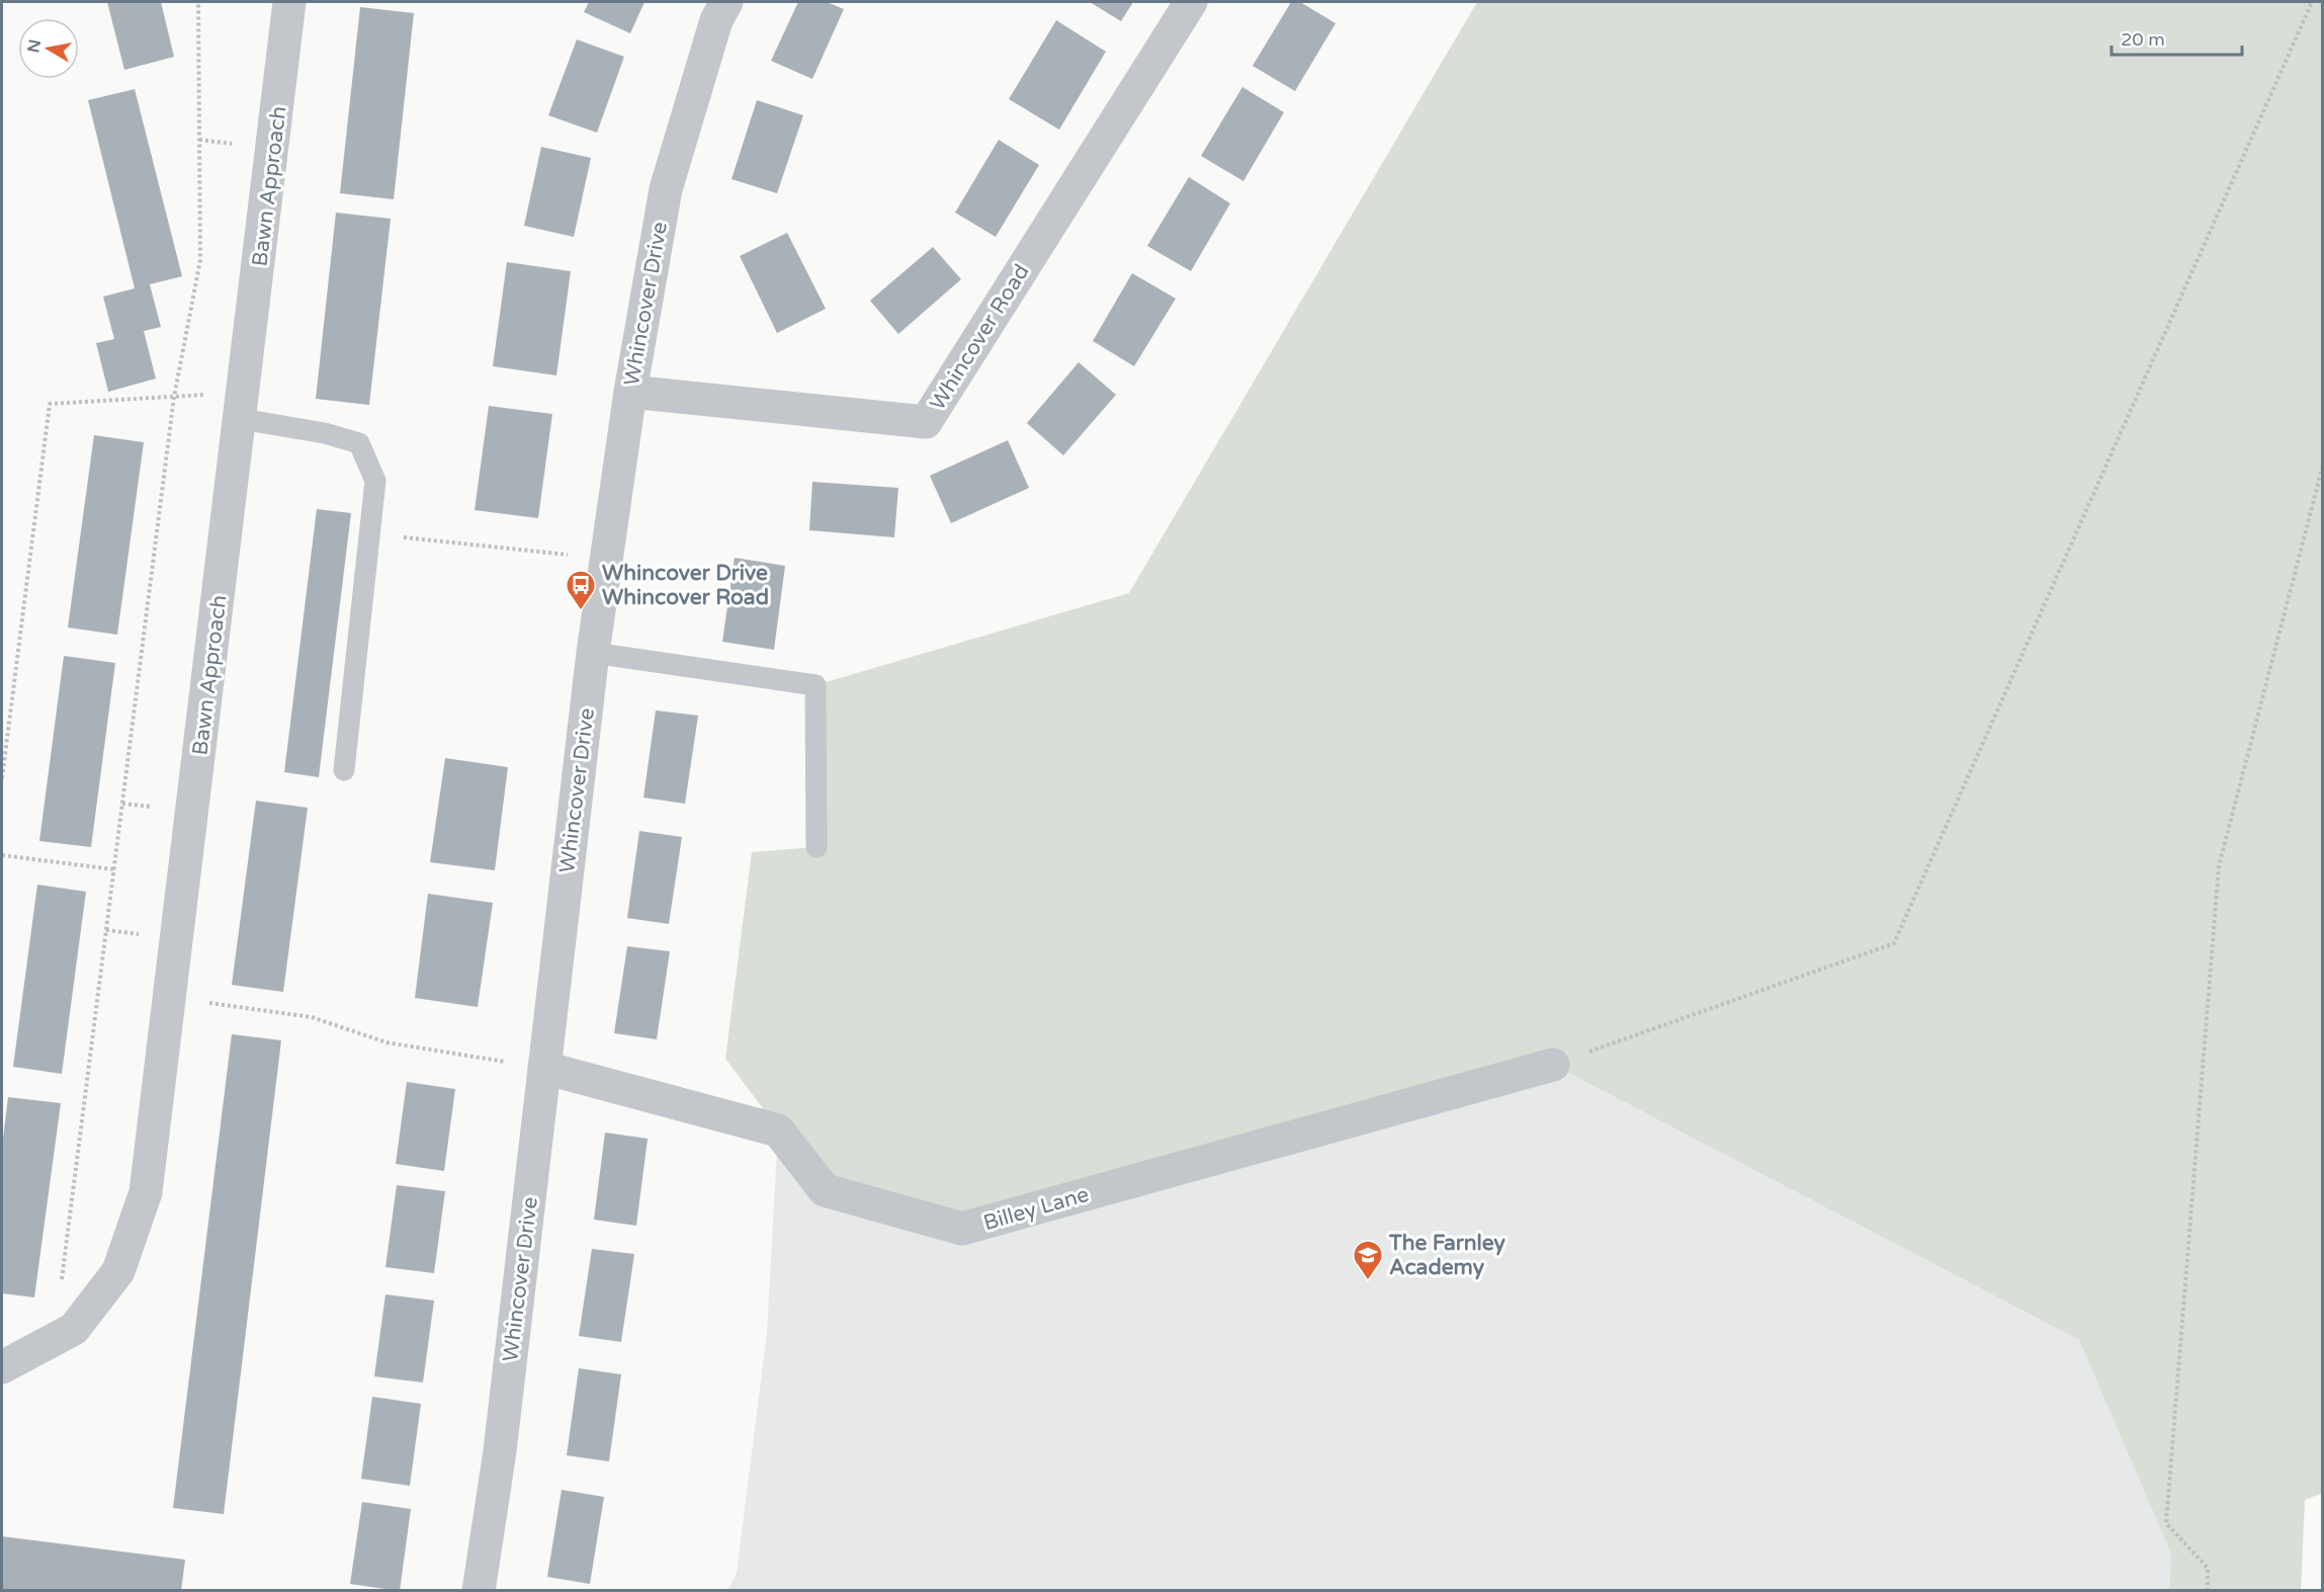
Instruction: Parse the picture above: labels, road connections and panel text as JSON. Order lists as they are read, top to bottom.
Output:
{
  "streets": {
    "street": [
      "Bawn Approach",
      "Whincover Drive",
      "Whincover Road",
      "Billey Lane"
    ]
  },
  "crossings": [
    ["Whincover Drive", "Whincover Road"],
    ["Whincover Drive", "Billey Lane"]
  ],
  "places": {
    "bus stop": ["Whincover Drive Whincover Road"],
    "school or university": ["The Farnley Academy"]
  },
  "scale_bar": "20 m",
  "north": "left"
}
